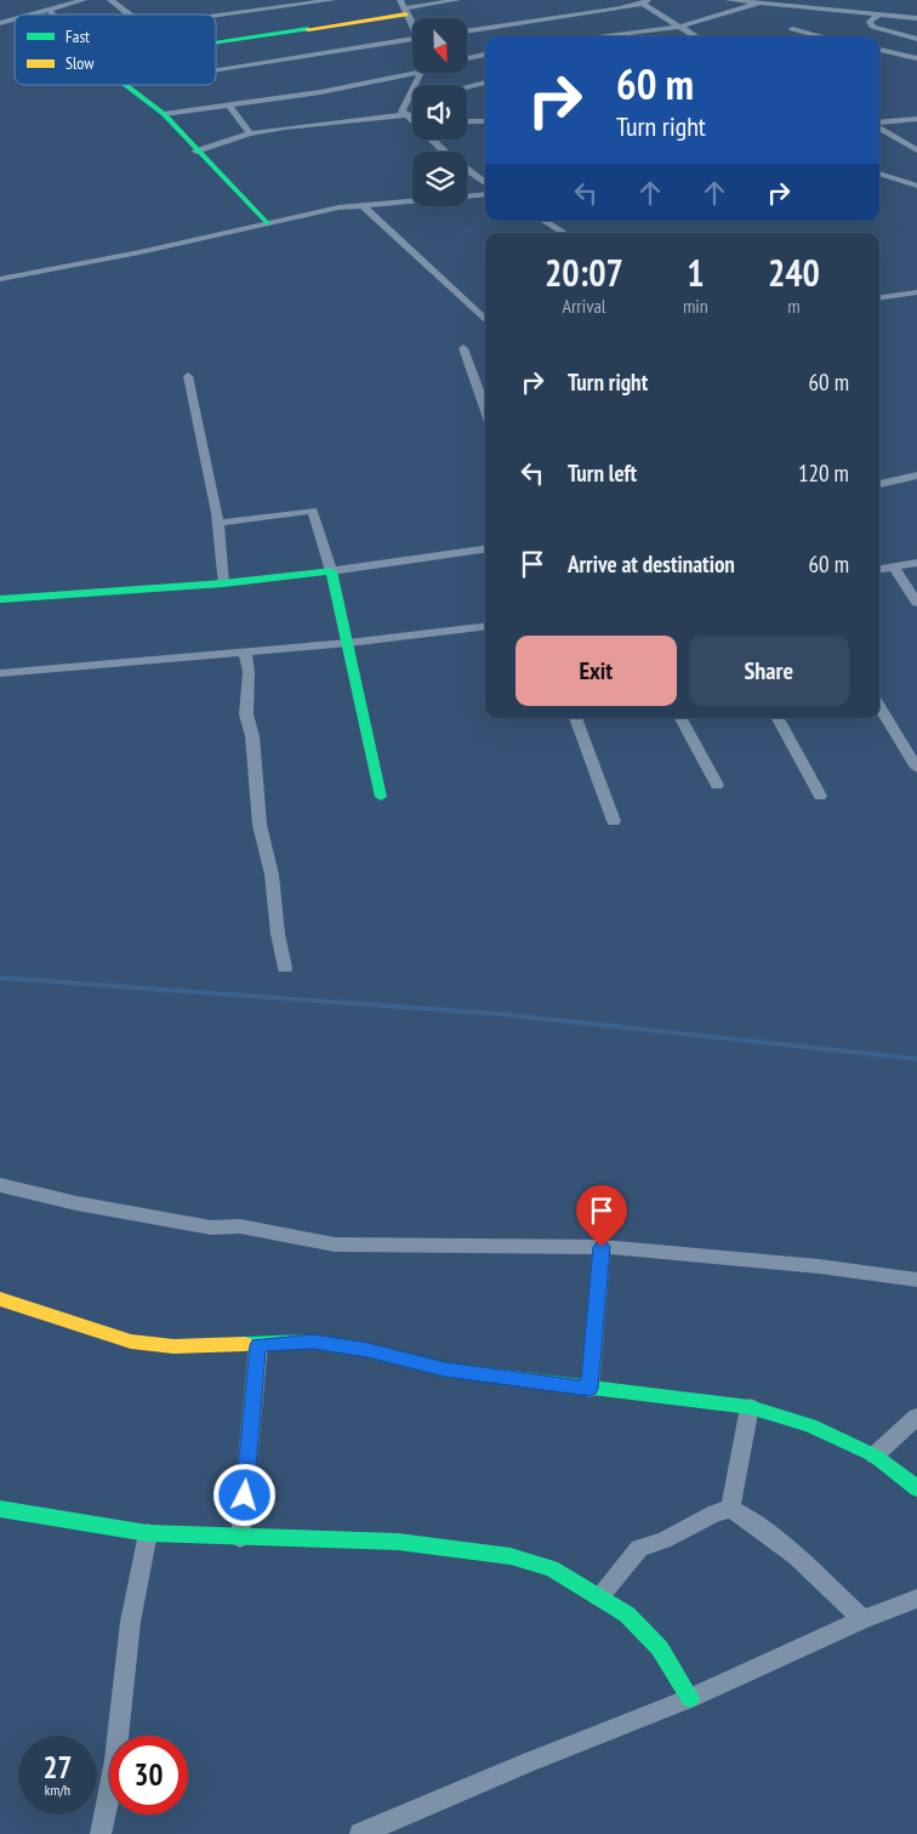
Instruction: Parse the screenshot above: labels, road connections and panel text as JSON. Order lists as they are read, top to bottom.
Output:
{
  "legend": ["Fast", "Slow"],
  "north": "bottom",
  "page": {
    "turn": ["60 m", "Turn right"],
    "eta": [
      "20:07",
      "Arrival",
      "1",
      "min",
      "240",
      "m"
    ],
    "list": [
      {
        "name": "Turn right",
        "value": "60 m"
      },
      {
        "name": "Turn left",
        "value": "120 m"
      },
      {
        "name": "Arrive at destination",
        "value": "60 m"
      }
    ],
    "buttons": ["Exit", "Share"],
    "speed": "27 km/h",
    "limit": "30"
  }
}
